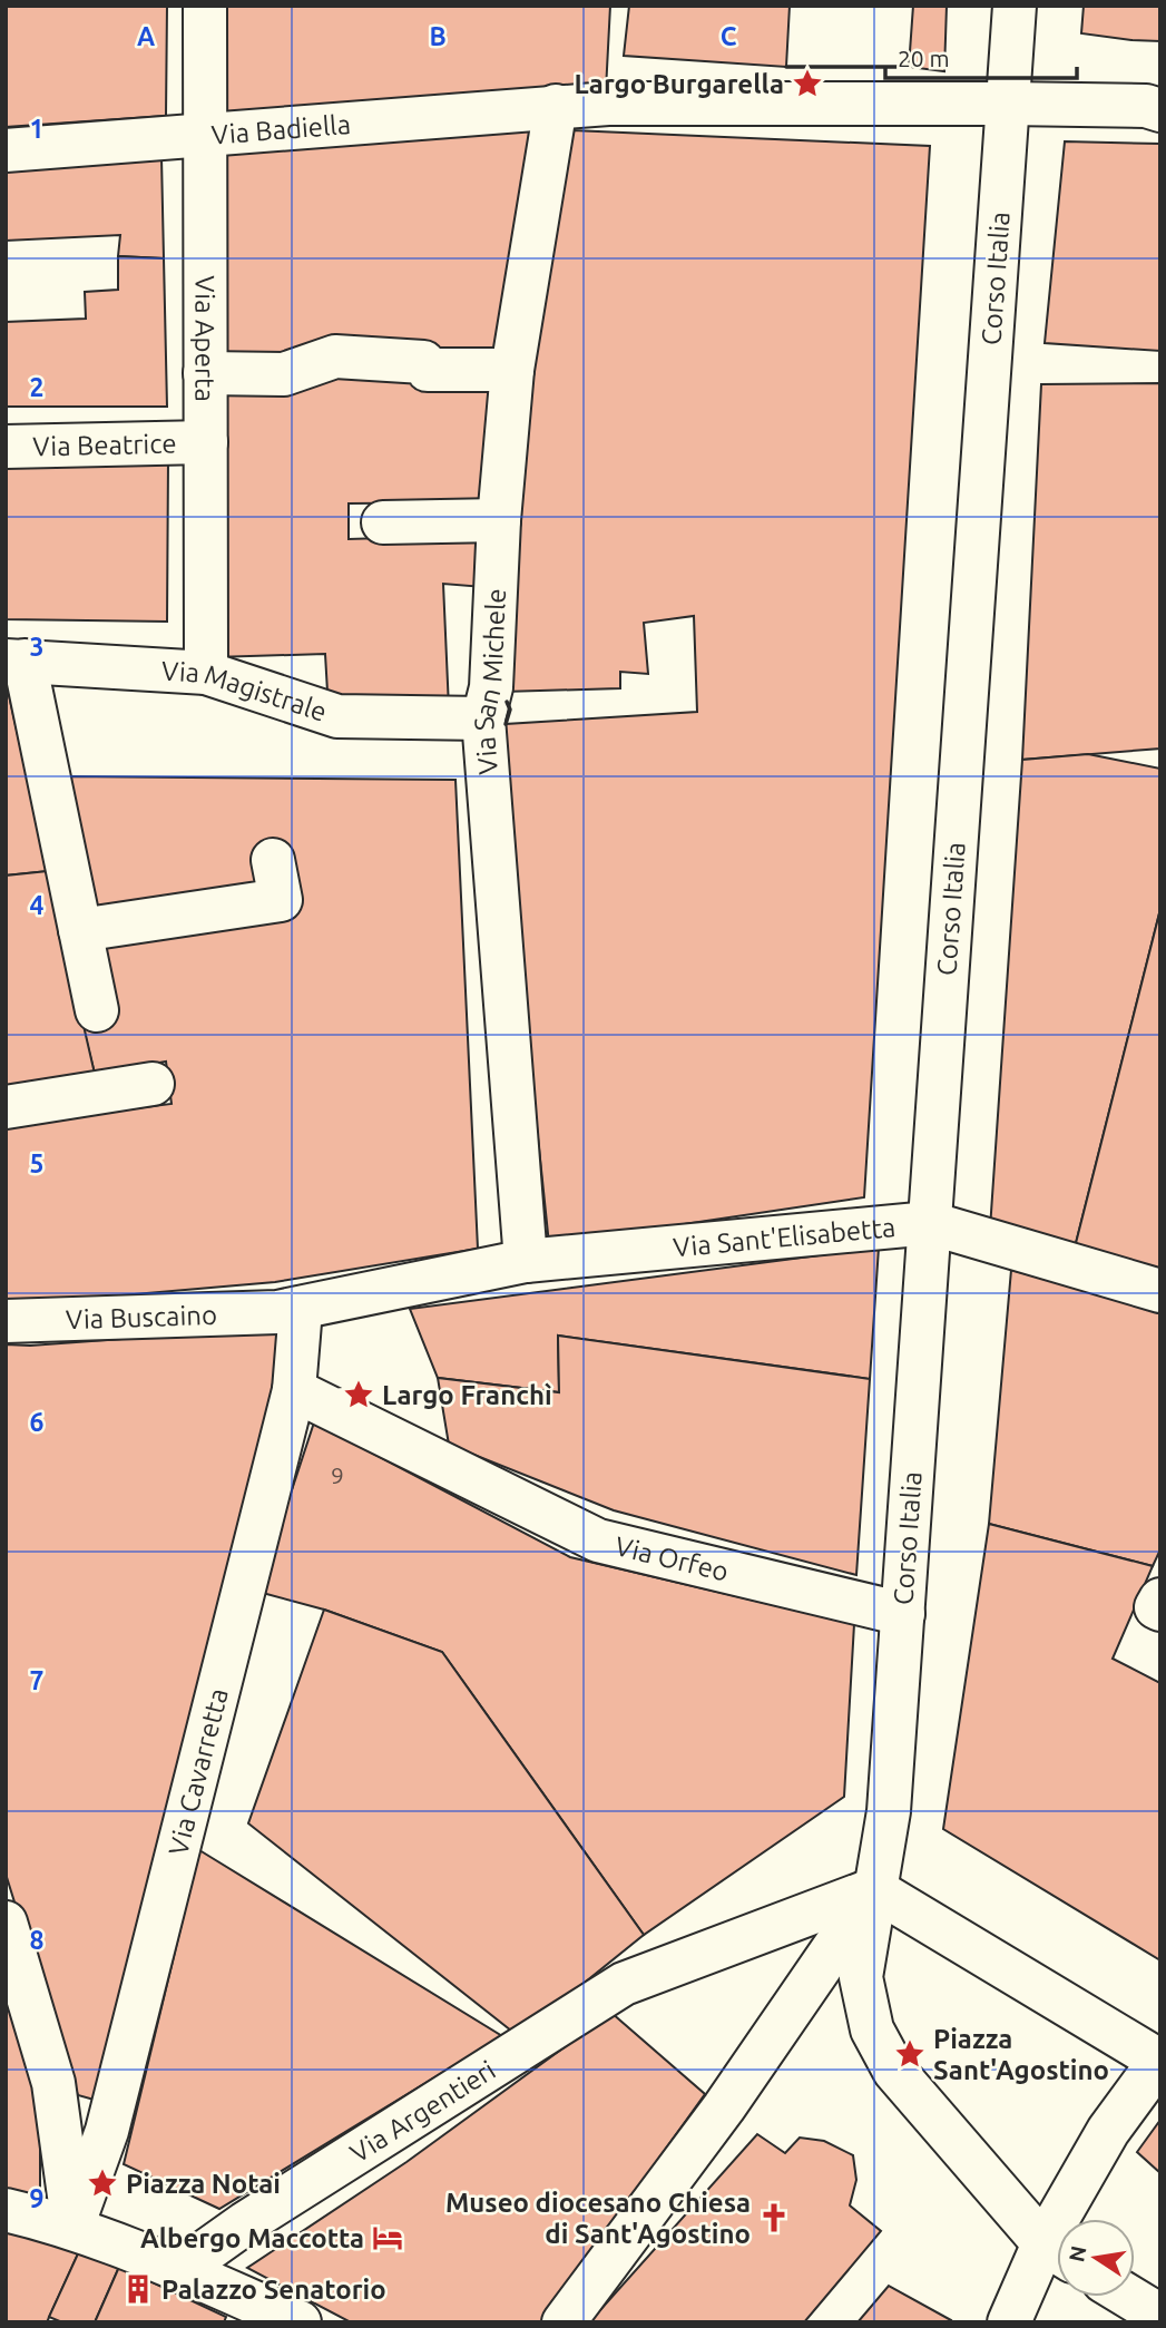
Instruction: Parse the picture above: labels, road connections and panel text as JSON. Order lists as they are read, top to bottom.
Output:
{
  "streets": {
    "street": [
      "Via Badiella",
      "Corso Italia",
      "Via Aperta",
      "Via Beatrice",
      "Via San Michele",
      "Via Magistrale",
      "Via Sant'Elisabetta",
      "Via Buscaino",
      "Via Orfeo",
      "Via Cavarretta",
      "Via Argentieri"
    ]
  },
  "crossings": [
    ["Via Badiella", "Corso Italia"],
    ["Via Badiella", "Via Aperta"],
    ["Via Badiella", "Via San Michele"],
    ["Corso Italia", "Via Sant'Elisabetta"],
    ["Corso Italia", "Via Orfeo"],
    ["Corso Italia", "Via Argentieri"],
    ["Via Aperta", "Via Beatrice"],
    ["Via Aperta", "Via Magistrale"],
    ["Via San Michele", "Via Magistrale"],
    ["Via San Michele", "Via Sant'Elisabetta"],
    ["Via Sant'Elisabetta", "Via Buscaino"],
    ["Via Buscaino", "Via Cavarretta"],
    ["Via Orfeo", "Via Cavarretta"]
  ],
  "places": {
    "place": [
      "Largo Burgarella",
      "Largo Franchì",
      "Piazza Sant'Agostino",
      "Piazza Notai"
    ],
    "church": ["Museo diocesano Chiesa di Sant'Agostino"],
    "hotel": ["Albergo Maccotta"],
    "building": ["Palazzo Senatorio"]
  },
  "house_numbers": ["9"],
  "scale_bar": "20 m",
  "north": "left",
  "grid": {
    "columns": ["A", "B", "C"],
    "rows": [
      "1",
      "2",
      "3",
      "4",
      "5",
      "6",
      "7",
      "8",
      "9"
    ]
  }
}
